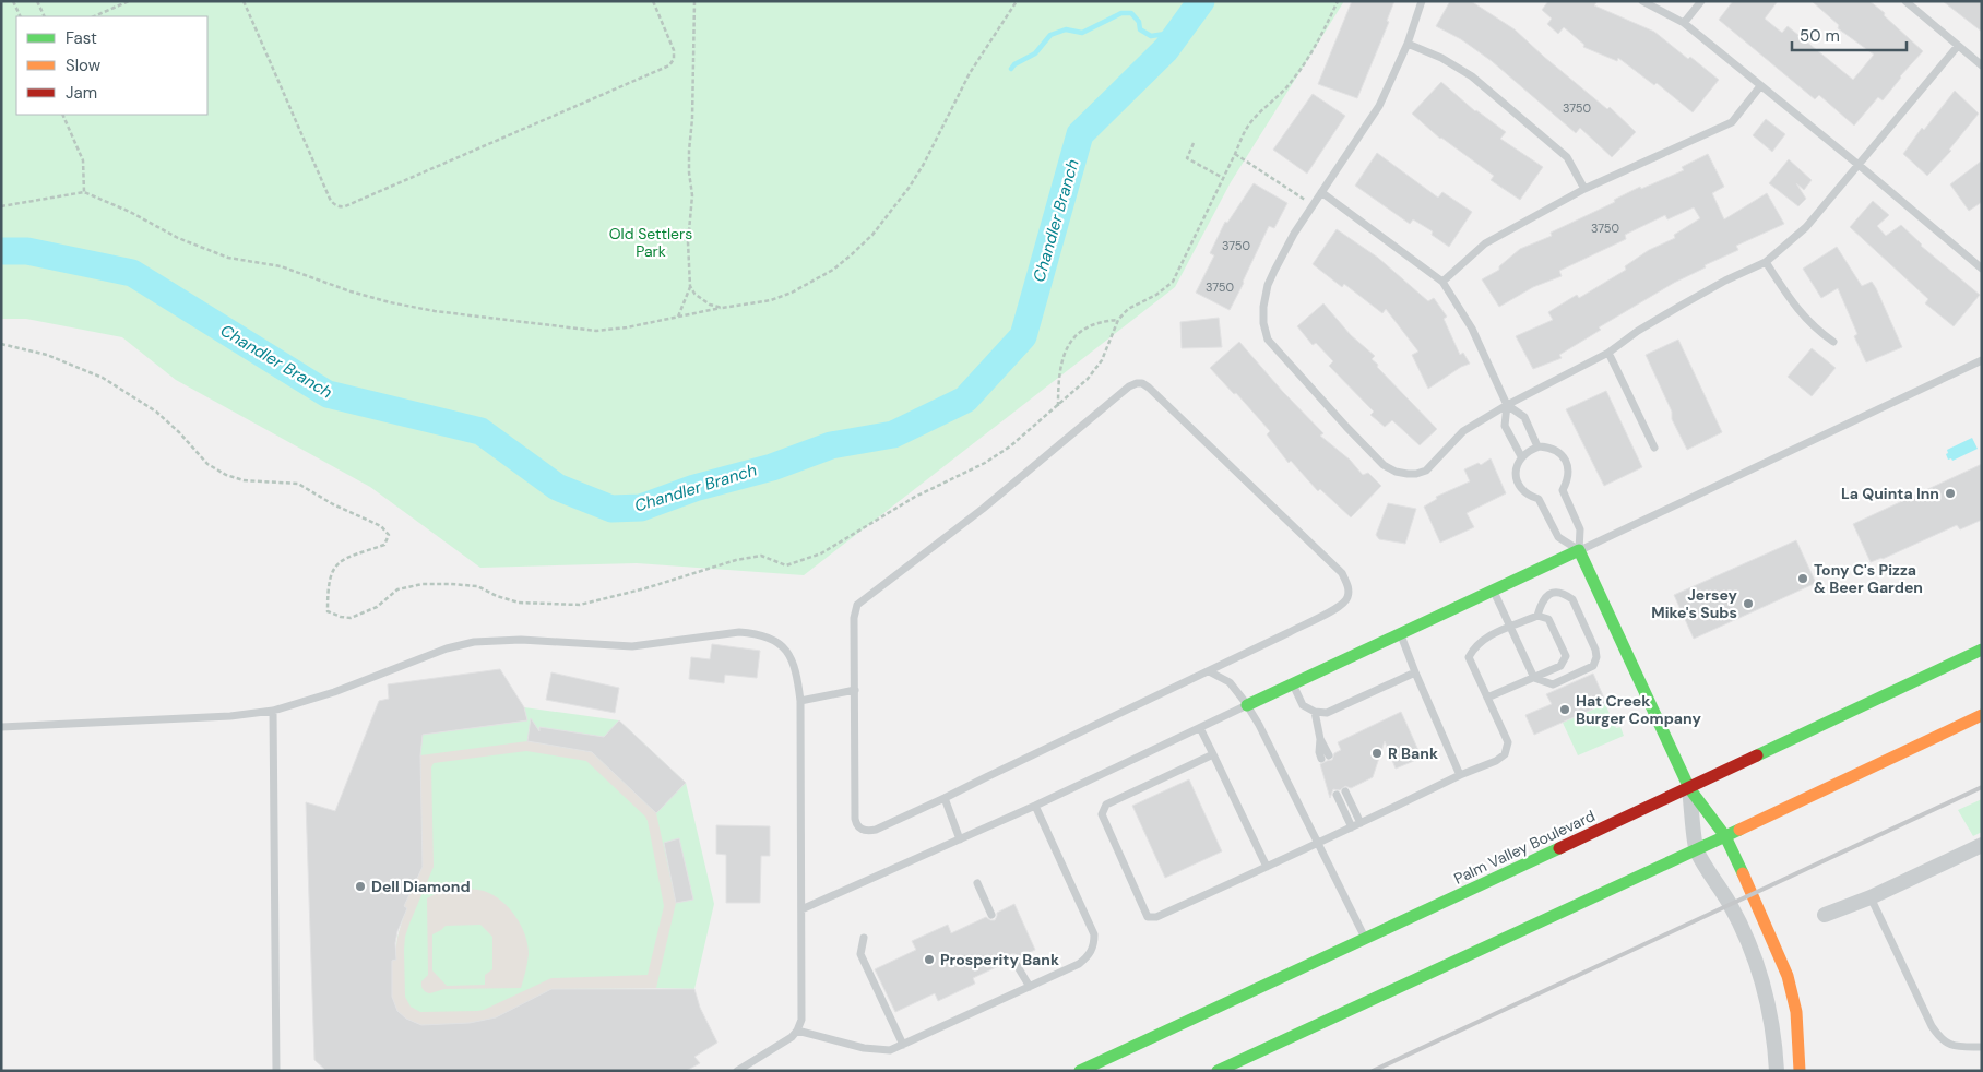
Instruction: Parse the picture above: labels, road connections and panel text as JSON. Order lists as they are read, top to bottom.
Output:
{
  "streets": {
    "main road": ["Palm Valley Boulevard"]
  },
  "water": ["Chandler Branch"],
  "parks": ["Old Settlers Park"],
  "places": [
    "La Quinta Inn",
    "Tony C's Pizza & Beer Garden",
    "Jersey Mike's Subs",
    "Hat Creek Burger Company",
    "R Bank",
    "Dell Diamond",
    "Prosperity Bank"
  ],
  "house_numbers": [
    "3750",
    "3750",
    "3750",
    "3750"
  ],
  "legend": ["Fast", "Slow", "Jam"],
  "scale_bar": "50 m"
}
